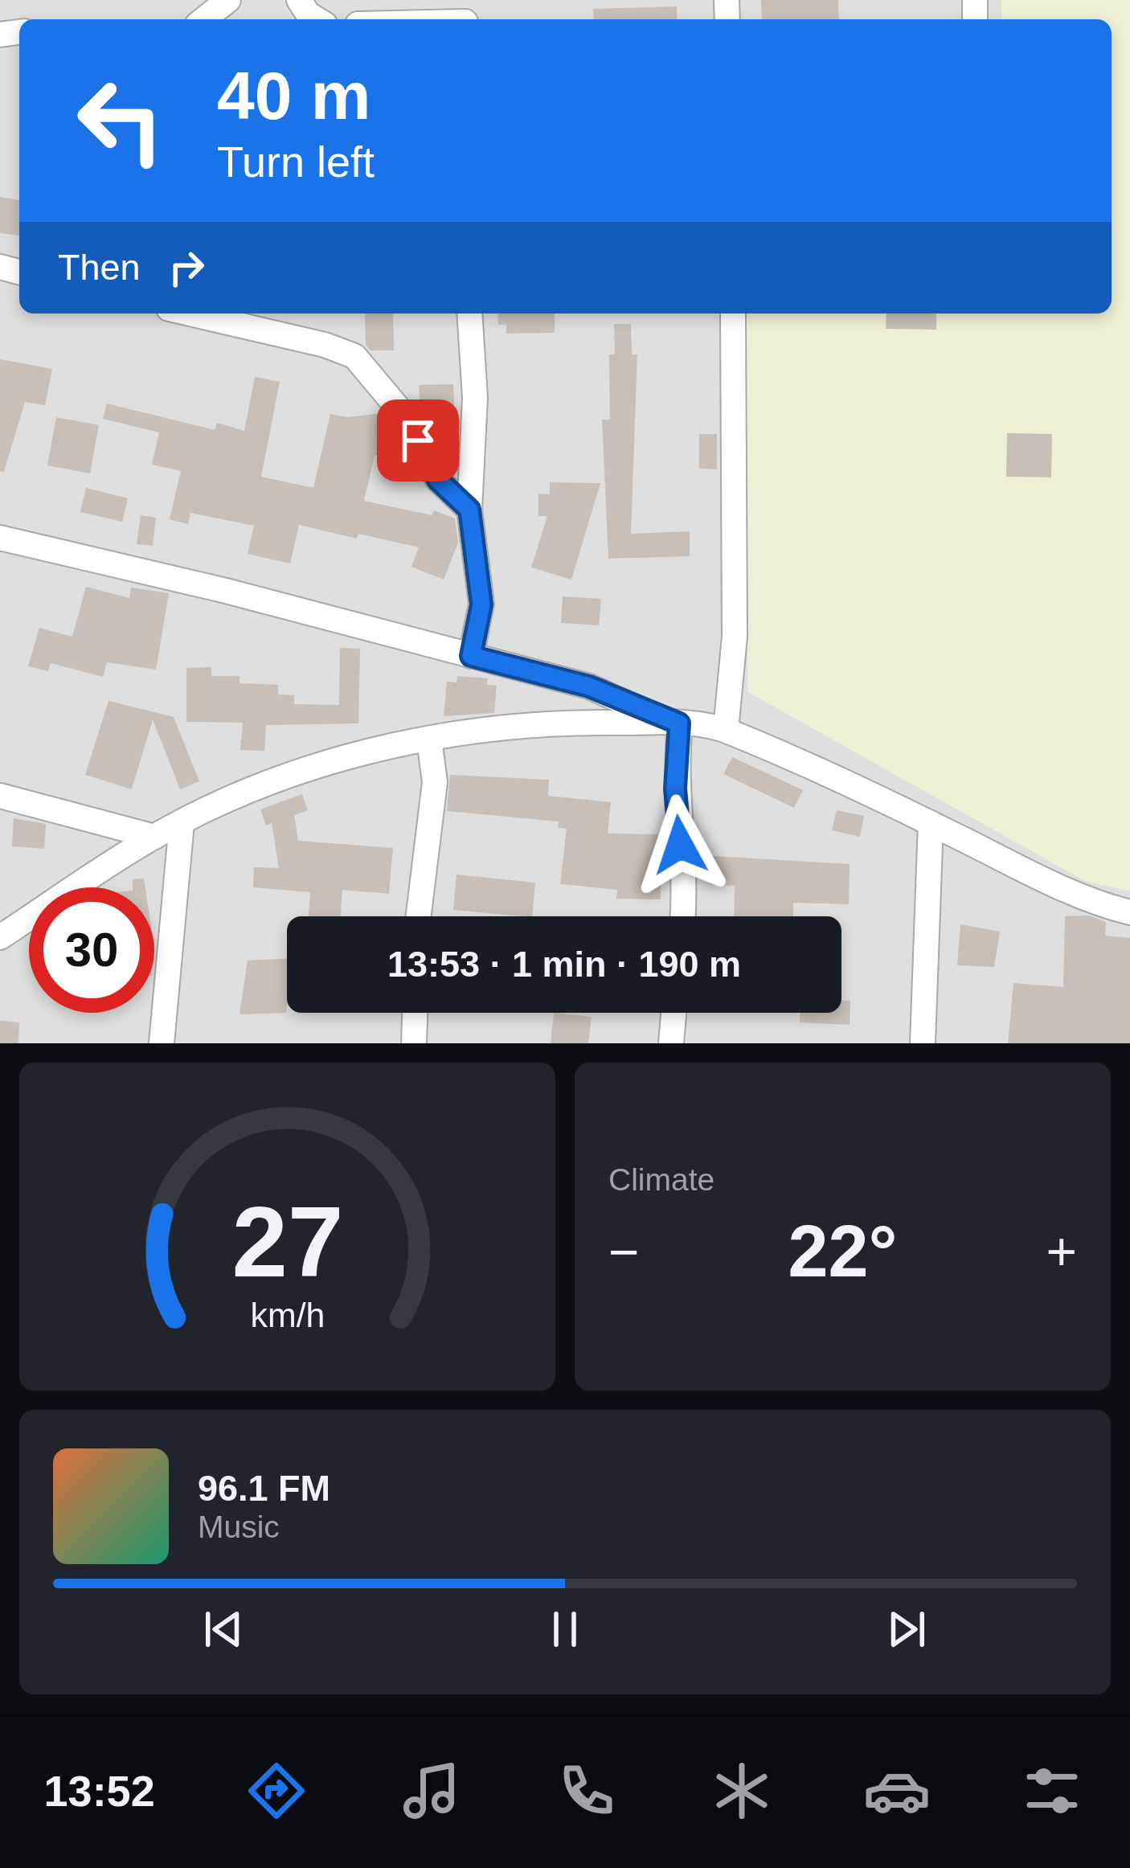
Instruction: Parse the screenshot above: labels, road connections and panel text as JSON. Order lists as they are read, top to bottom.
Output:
{
  "page": {
    "turn": ["40 m", "Turn left"],
    "then": "Then",
    "limit": "30",
    "trip": "13:53 · 1 min · 190 m",
    "tile": "Climate",
    "heat": ["−", "22°", "+"],
    "song": ["96.1 FM", "Music"],
    "tabs": "13:52",
    "gauge": ["27", "km/h"]
  }
}
